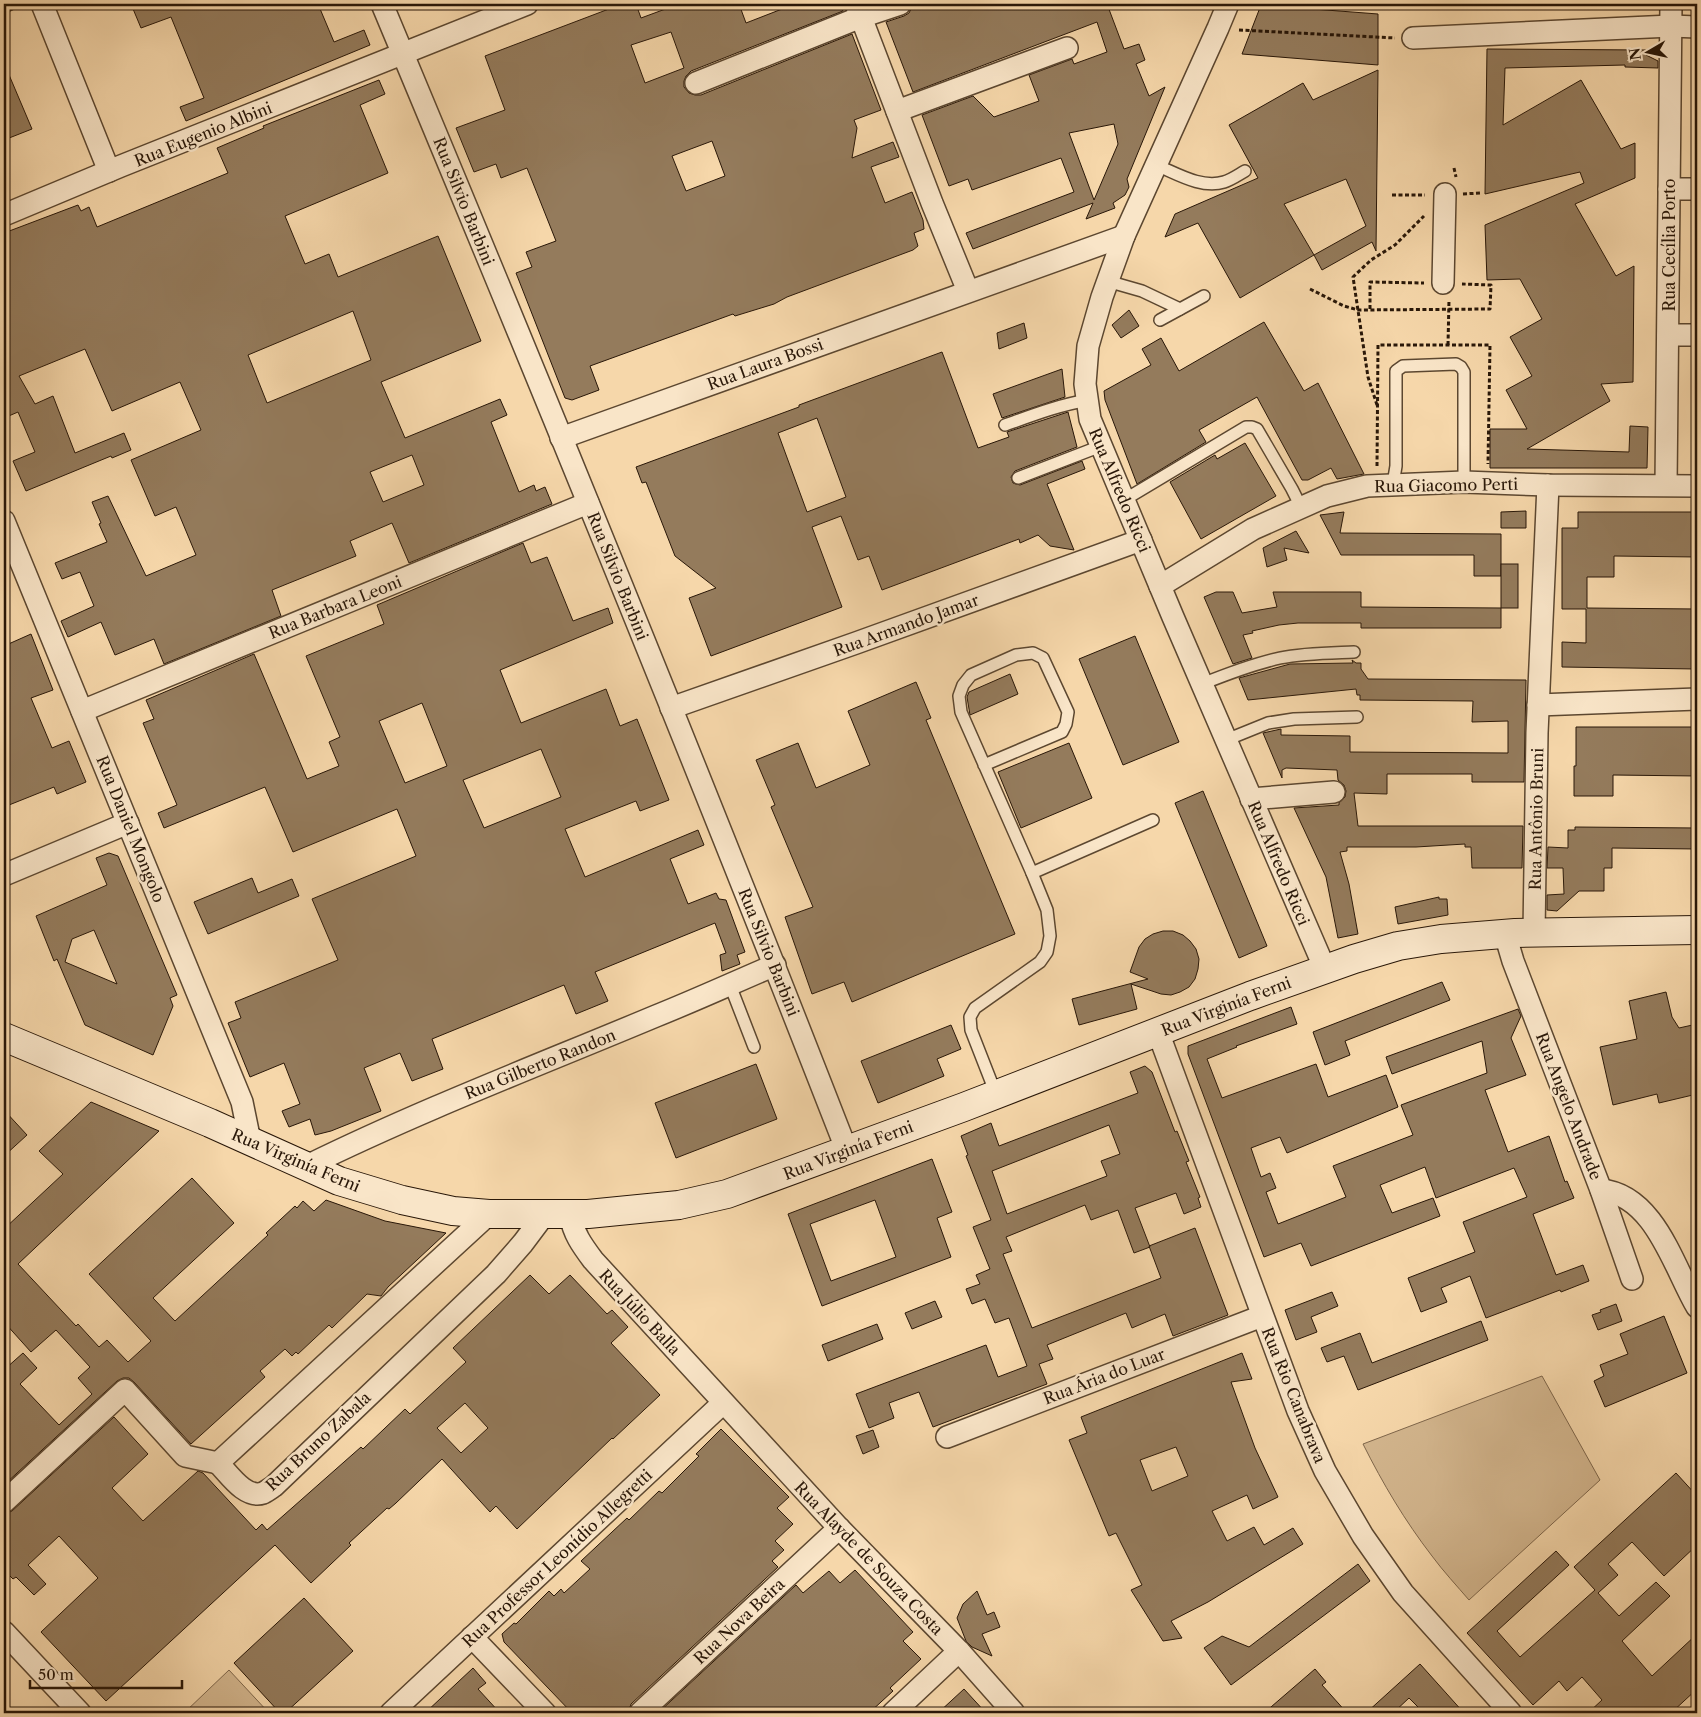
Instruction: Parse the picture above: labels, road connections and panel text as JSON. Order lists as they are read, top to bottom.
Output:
{
  "streets": {
    "street": [
      "Rua Eugenio Albini",
      "Rua Silvio Barbini",
      "Rua Cecília Porto",
      "Rua Laura Bossi",
      "Rua Giacomo Perti",
      "Rua Alfredo Ricci",
      "Rua Barbara Leoni",
      "Rua Armando Jamar",
      "Rua Antônio Bruni",
      "Rua Daniel Mongolo",
      "Rua Virginía Ferni",
      "Rua Gilberto Randon",
      "Rua Angelo Andrade",
      "Rua Júlio Balla",
      "Rua Ária do Luar",
      "Rua Rio Canabrava",
      "Rua Bruno Zabala",
      "Rua Professor Leonídio Allegretti",
      "Rua Alayde de Souza Costa",
      "Rua Nova Beira"
    ]
  },
  "crossings": [
    ["Rua Eugenio Albini", "Rua Silvio Barbini"],
    ["Rua Silvio Barbini", "Rua Laura Bossi"],
    ["Rua Silvio Barbini", "Rua Barbara Leoni"],
    ["Rua Silvio Barbini", "Rua Armando Jamar"],
    ["Rua Silvio Barbini", "Rua Virginía Ferni"],
    ["Rua Silvio Barbini", "Rua Gilberto Randon"],
    ["Rua Cecília Porto", "Rua Giacomo Perti"],
    ["Rua Laura Bossi", "Rua Alfredo Ricci"],
    ["Rua Giacomo Perti", "Rua Alfredo Ricci"],
    ["Rua Giacomo Perti", "Rua Antônio Bruni"],
    ["Rua Alfredo Ricci", "Rua Armando Jamar"],
    ["Rua Alfredo Ricci", "Rua Virginía Ferni"],
    ["Rua Barbara Leoni", "Rua Daniel Mongolo"],
    ["Rua Antônio Bruni", "Rua Virginía Ferni"],
    ["Rua Daniel Mongolo", "Rua Virginía Ferni"],
    ["Rua Virginía Ferni", "Rua Gilberto Randon"],
    ["Rua Virginía Ferni", "Rua Angelo Andrade"],
    ["Rua Virginía Ferni", "Rua Júlio Balla"],
    ["Rua Virginía Ferni", "Rua Rio Canabrava"],
    ["Rua Virginía Ferni", "Rua Bruno Zabala"],
    ["Rua Júlio Balla", "Rua Bruno Zabala"],
    ["Rua Júlio Balla", "Rua Professor Leonídio Allegretti"],
    ["Rua Júlio Balla", "Rua Alayde de Souza Costa"],
    ["Rua Ária do Luar", "Rua Rio Canabrava"],
    ["Rua Professor Leonídio Allegretti", "Rua Alayde de Souza Costa"],
    ["Rua Alayde de Souza Costa", "Rua Nova Beira"]
  ],
  "scale_bar": "50 m",
  "north": "left"
}
